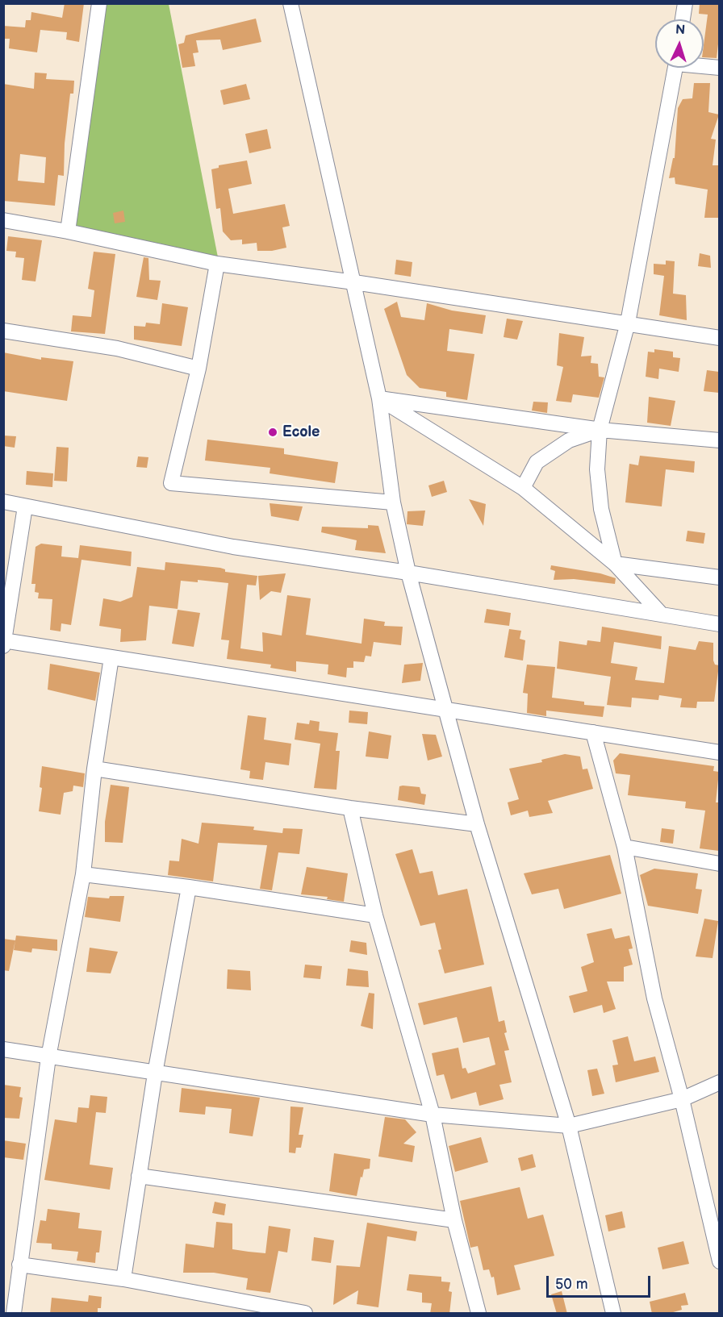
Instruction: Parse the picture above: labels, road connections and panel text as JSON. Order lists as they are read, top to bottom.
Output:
{
  "places": ["Ecole"],
  "scale_bar": "50 m",
  "north": "top"
}
